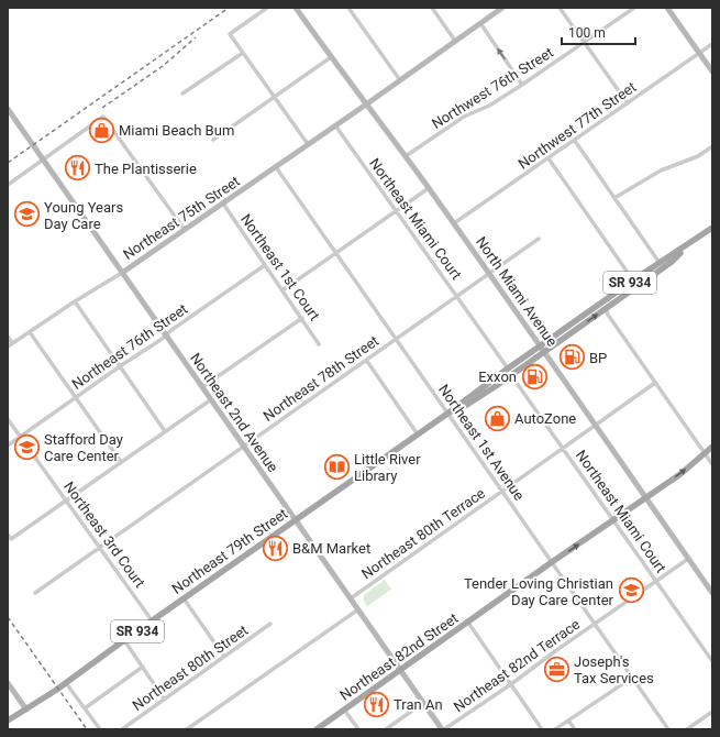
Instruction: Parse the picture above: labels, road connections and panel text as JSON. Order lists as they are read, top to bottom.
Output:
{
  "streets": {
    "main road": [
      "Northeast 75th Street",
      "SR 934",
      "North Miami Avenue",
      "Northeast 2nd Avenue",
      "Northeast 79th Street",
      "Northeast 82nd Street"
    ],
    "street": [
      "Northwest 76th Street",
      "Northwest 77th Street",
      "Northeast Miami Court",
      "Northeast 1st Court",
      "Northeast 76th Street",
      "Northeast 78th Street",
      "Northeast 1st Avenue",
      "Northeast 80th Terrace",
      "Northeast 3rd Court",
      "Northeast 82nd Terrace",
      "Northeast 80th Street"
    ]
  },
  "crossings": [
    ["Northwest 76th Street", "North Miami Avenue"],
    ["Northwest 77th Street", "North Miami Avenue"],
    ["Northeast 75th Street", "Northeast Miami Court"],
    ["Northeast 75th Street", "Northeast 1st Court"],
    ["Northeast 75th Street", "North Miami Avenue"],
    ["Northeast 75th Street", "Northeast 2nd Avenue"],
    ["Northeast 75th Street", "Northeast 1st Avenue"],
    ["Northeast Miami Court", "Northeast 78th Street"],
    ["Northeast Miami Court", "Northeast 80th Terrace"],
    ["Northeast Miami Court", "Northeast 79th Street"],
    ["Northeast Miami Court", "Northeast 82nd Street"],
    ["Northeast Miami Court", "Northeast 82nd Terrace"],
    ["Northeast 1st Court", "Northeast 76th Street"],
    ["SR 934", "North Miami Avenue"],
    ["SR 934", "Northeast 79th Street"],
    ["North Miami Avenue", "Northeast 78th Street"],
    ["North Miami Avenue", "Northeast 80th Terrace"],
    ["North Miami Avenue", "Northeast 79th Street"],
    ["North Miami Avenue", "Northeast 82nd Street"],
    ["North Miami Avenue", "Northeast 82nd Terrace"],
    ["Northeast 76th Street", "Northeast 2nd Avenue"],
    ["Northeast 76th Street", "Northeast 3rd Court"],
    ["Northeast 78th Street", "Northeast 2nd Avenue"],
    ["Northeast 78th Street", "Northeast 1st Avenue"],
    ["Northeast 78th Street", "Northeast 3rd Court"],
    ["Northeast 2nd Avenue", "Northeast 80th Terrace"],
    ["Northeast 2nd Avenue", "Northeast 79th Street"],
    ["Northeast 2nd Avenue", "Northeast 82nd Street"],
    ["Northeast 2nd Avenue", "Northeast 82nd Terrace"],
    ["Northeast 1st Avenue", "Northeast 80th Terrace"],
    ["Northeast 1st Avenue", "Northeast 79th Street"],
    ["Northeast 1st Avenue", "Northeast 82nd Street"],
    ["Northeast 1st Avenue", "Northeast 82nd Terrace"],
    ["Northeast 3rd Court", "Northeast 79th Street"]
  ],
  "places": {
    "shop": ["Miami Beach Bum", "AutoZone"],
    "restaurant": ["The Plantisserie", "B&M Market", "Tran An"],
    "school or university": ["Young Years Day Care", "Stafford Day Care Center", "Tender Loving Christian Day Care Center"],
    "fuel station": ["BP", "Exxon"],
    "library": ["Little River Library"],
    "office": ["Joseph's Tax Services"]
  },
  "scale_bar": "100 m"
}
